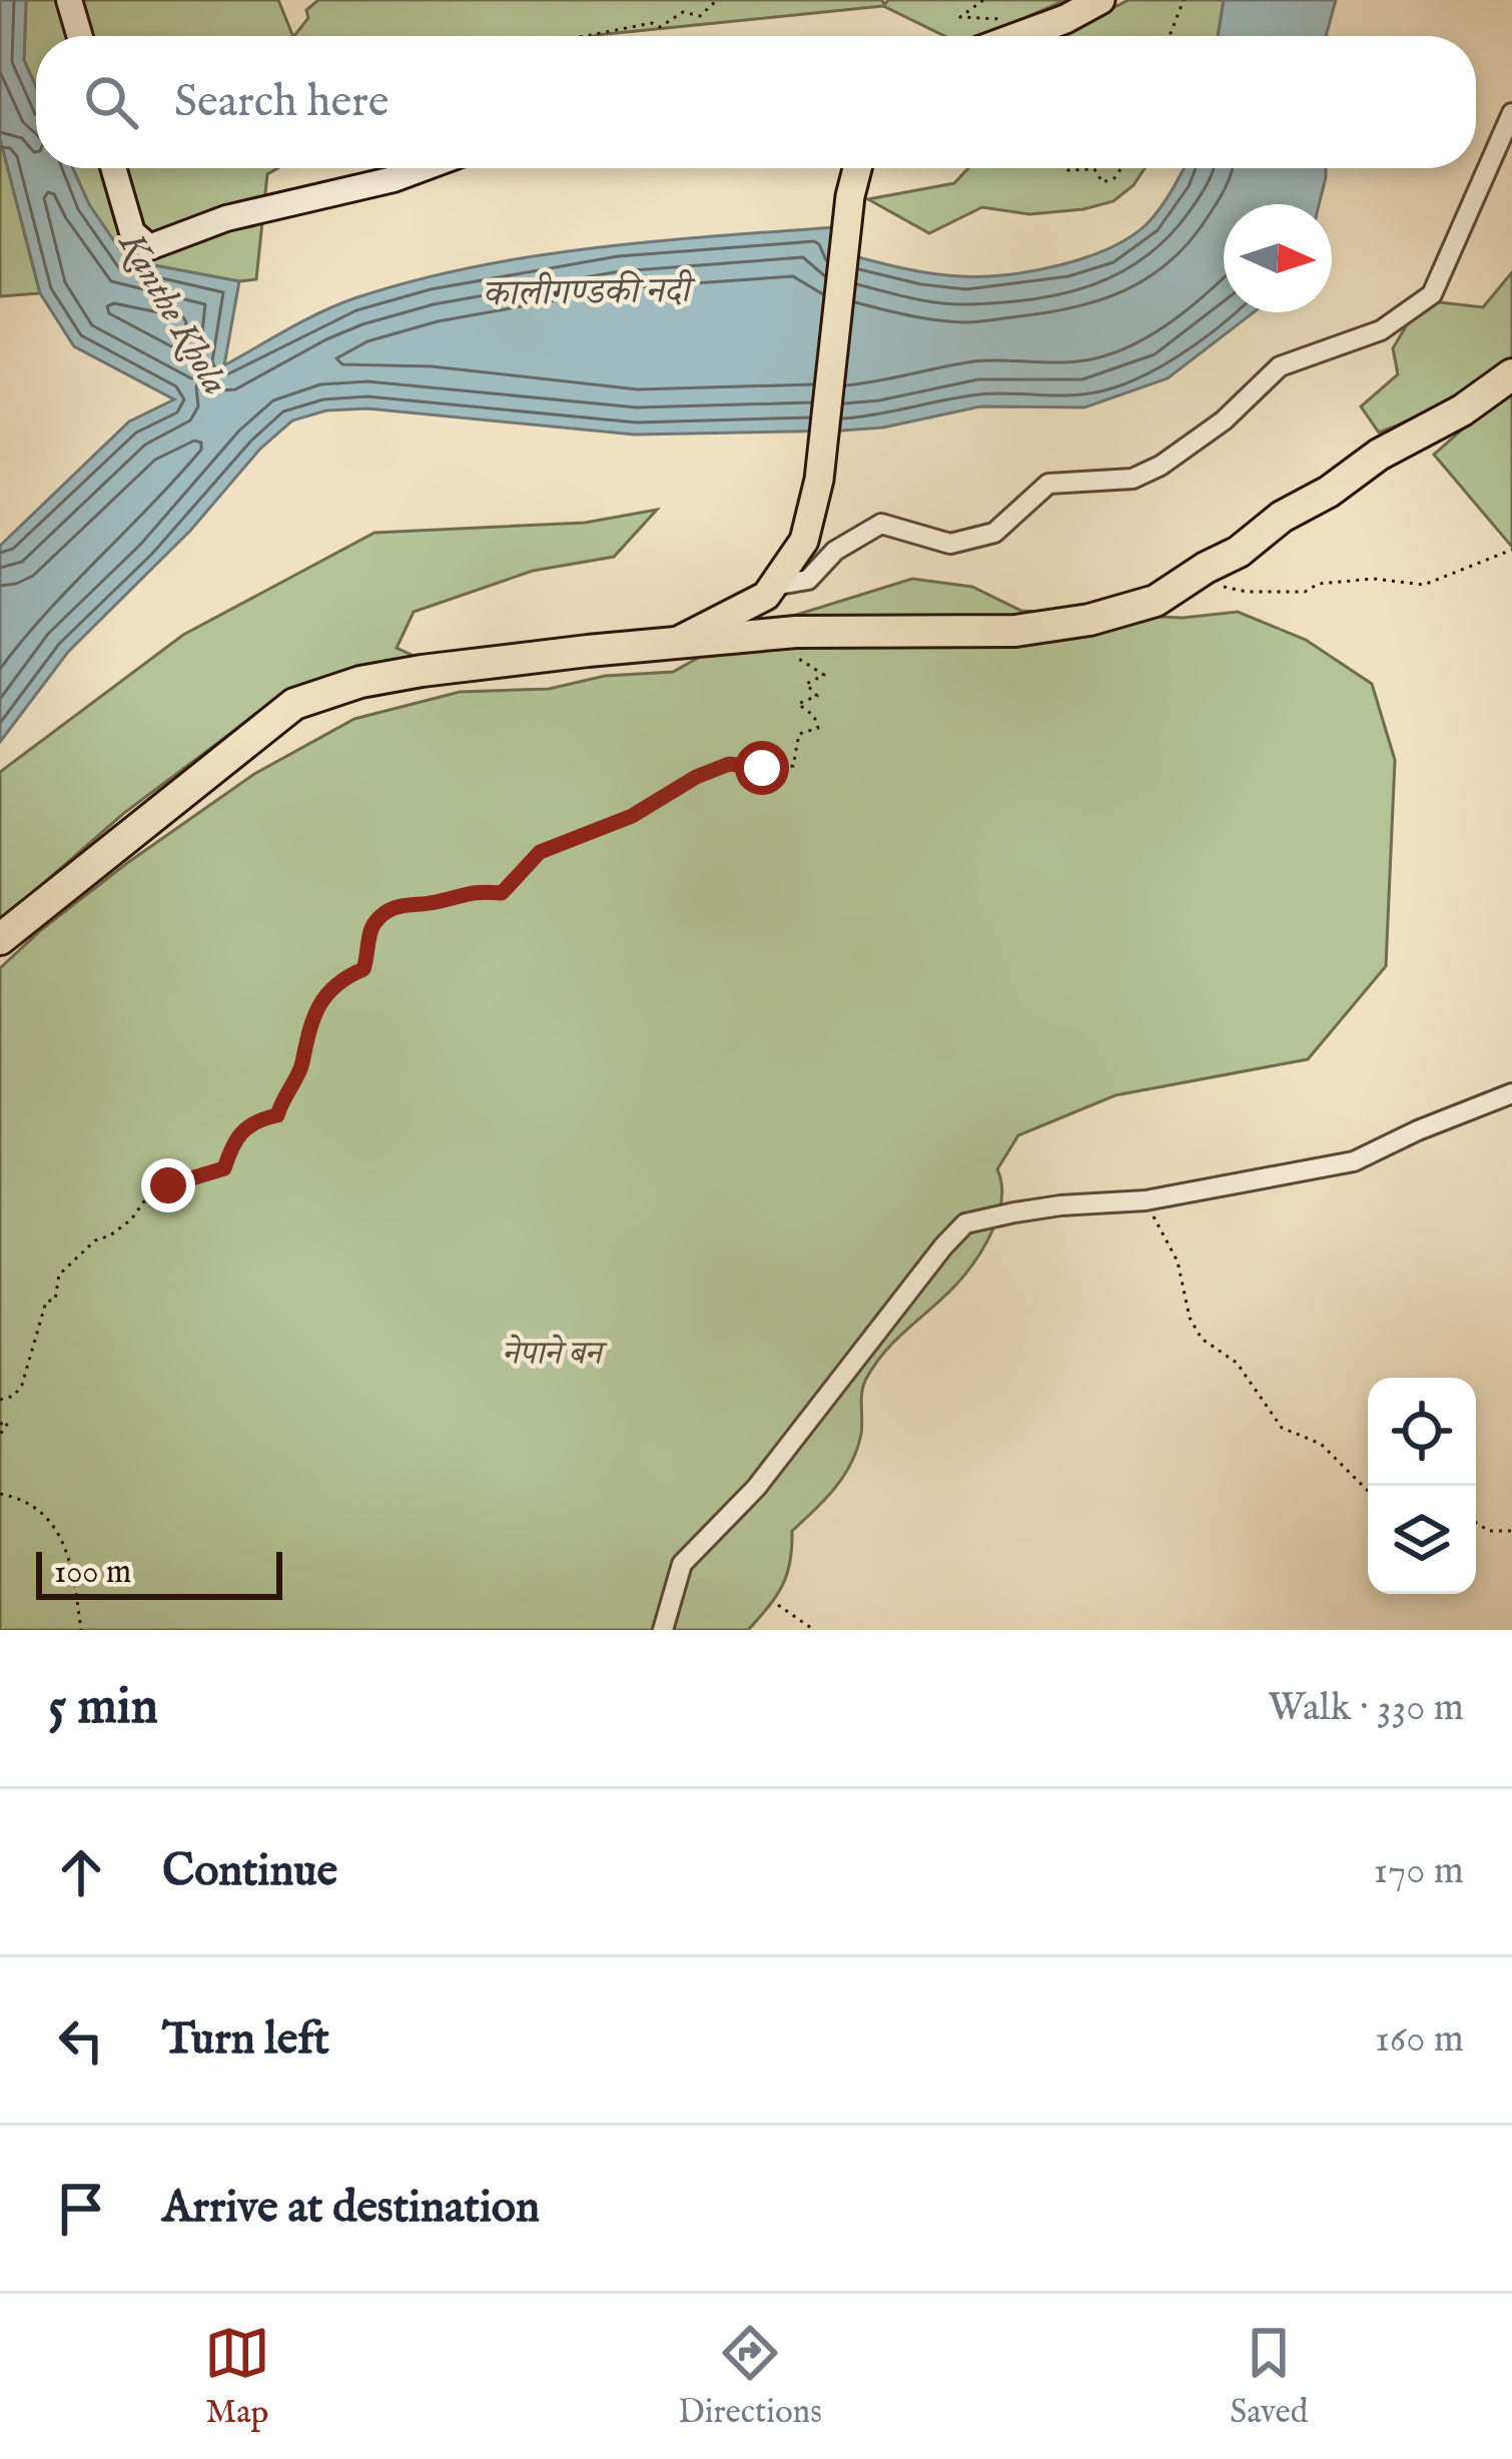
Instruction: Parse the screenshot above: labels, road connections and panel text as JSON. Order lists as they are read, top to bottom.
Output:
{
  "water": ["कालीगण्डकी नदी", "Kanthe Khola"],
  "parks": ["नेपाने बन"],
  "scale_bar": "100 m",
  "north": "right",
  "page": {
    "search": "Search here",
    "scale": "100 m",
    "heading": ["5 min", "Walk · 330 m"],
    "list": [
      ["Continue", "170 m"],
      ["Turn left", "160 m"],
      "Arrive at destination"
    ],
    "nav": ["Map", "Directions", "Saved"]
  }
}
